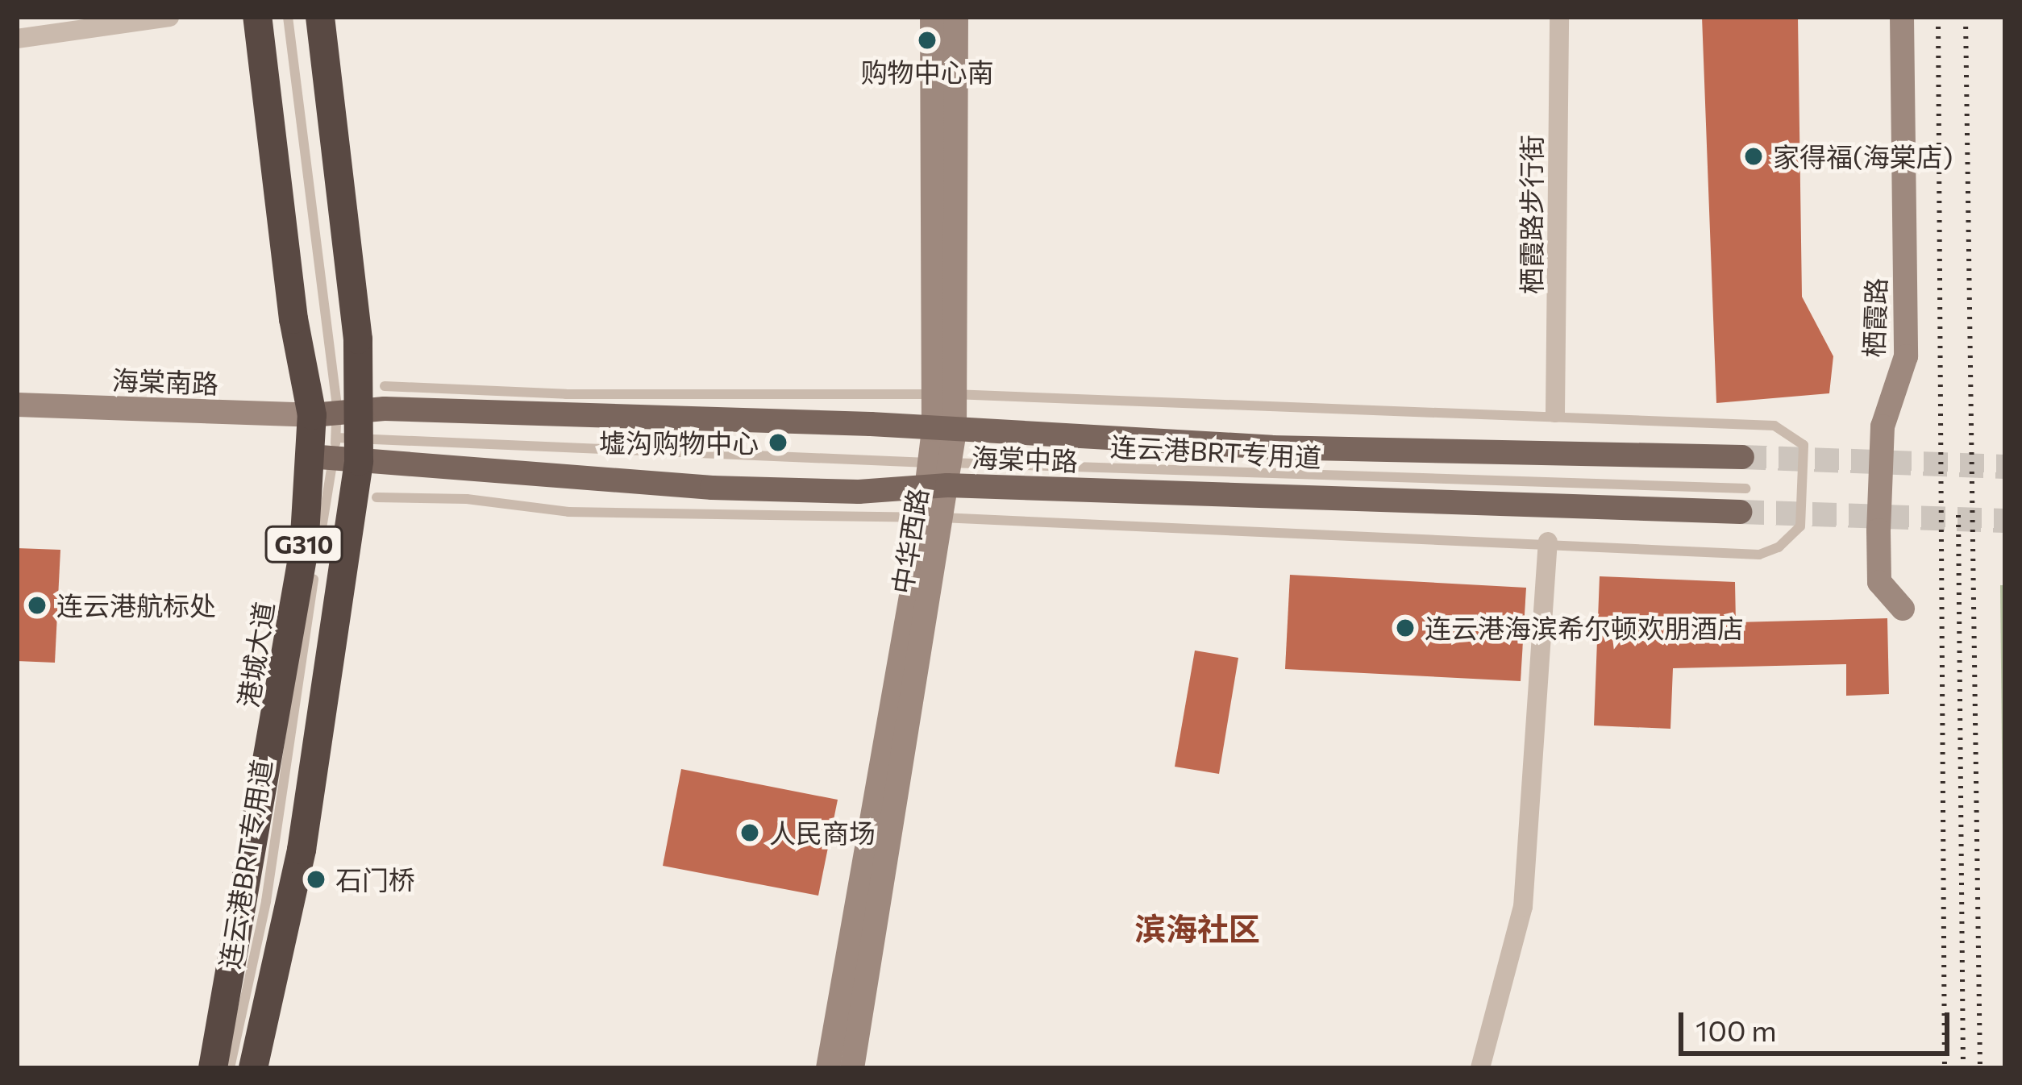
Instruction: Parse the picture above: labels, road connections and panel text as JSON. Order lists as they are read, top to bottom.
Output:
{
  "streets": {
    "highway": ["G310", "港城大道"],
    "main road": [
      "栖霞路",
      "海棠南路",
      "海棠中路",
      "中华西路"
    ],
    "street": ["栖霞路步行街"],
    "lane": ["连云港BRT专用道"]
  },
  "crossings": [
    ["海棠南路", "连云港BRT专用道"],
    ["海棠南路", "海棠中路"],
    ["海棠南路", "港城大道"],
    ["连云港BRT专用道", "海棠中路"],
    ["连云港BRT专用道", "港城大道"],
    ["海棠中路", "中华西路"],
    ["海棠中路", "港城大道"]
  ],
  "districts": ["滨海社区"],
  "places": [
    "购物中心南",
    "家得福(海棠店)",
    "墟沟购物中心",
    "连云港航标处",
    "连云港海滨希尔顿欢朋酒店",
    "人民商场",
    "石门桥"
  ],
  "scale_bar": "100 m"
}
